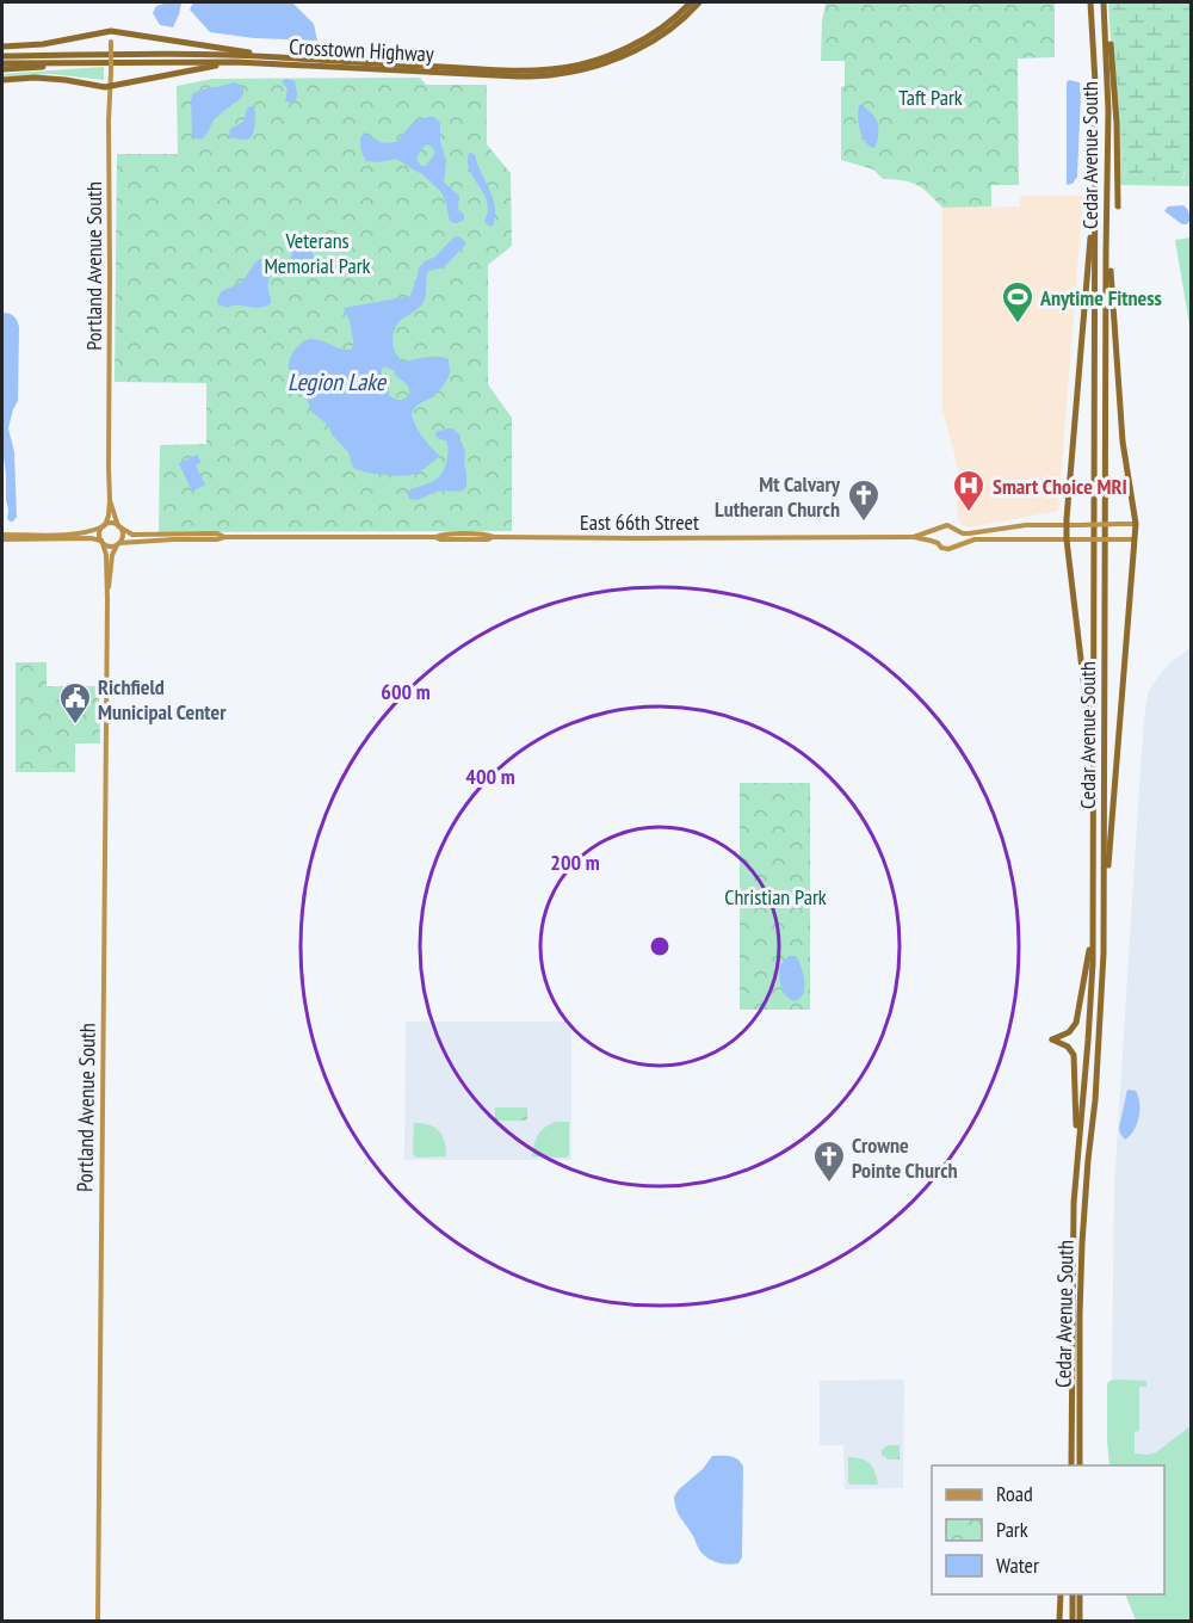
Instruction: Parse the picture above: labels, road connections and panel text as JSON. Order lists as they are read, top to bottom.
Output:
{
  "streets": {
    "highway": ["Crosstown Highway", "Cedar Avenue South"],
    "main road": ["Portland Avenue South", "East 66th Street"]
  },
  "crossings": [
    ["Portland Avenue South", "East 66th Street"]
  ],
  "water": ["Legion Lake"],
  "parks": ["Taft Park", "Veterans Memorial Park", "Christian Park"],
  "places": {
    "sports": ["Anytime Fitness"],
    "hospital": ["Smart Choice MRI"],
    "church": ["Mt Calvary Lutheran Church", "Crowne Pointe Church"],
    "public building": ["Richfield Municipal Center"]
  },
  "legend": ["Road", "Park", "Water"],
  "rings": ["600 m", "400 m", "200 m"]
}
